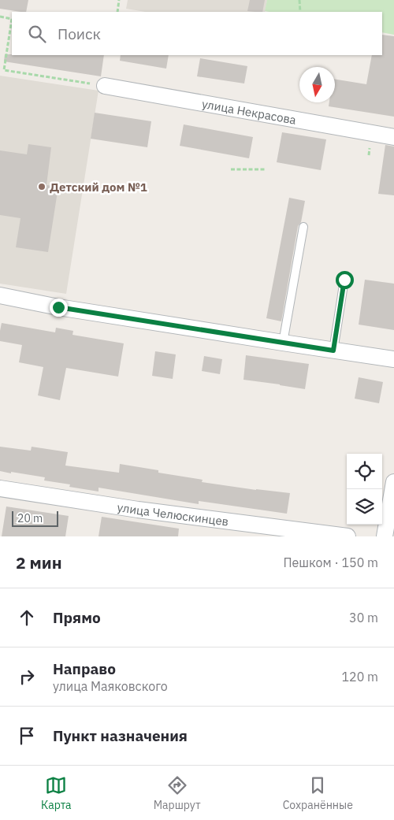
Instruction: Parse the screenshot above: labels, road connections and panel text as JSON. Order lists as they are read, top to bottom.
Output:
{
  "streets": {
    "street": ["улица Некрасова", "улица Челюскинцев"]
  },
  "places": ["Детский дом №1"],
  "scale_bar": "20 m",
  "north": "bottom",
  "page": {
    "search": "Поиск",
    "scale": "20 m",
    "heading": ["2 мин", "Пешком · 150 m"],
    "list": [
      ["Прямо", "30 m"],
      ["Направо", "улица Маяковского", "120 m"],
      "Пункт назначения"
    ],
    "nav": ["Карта", "Маршрут", "Сохранённые"]
  }
}
